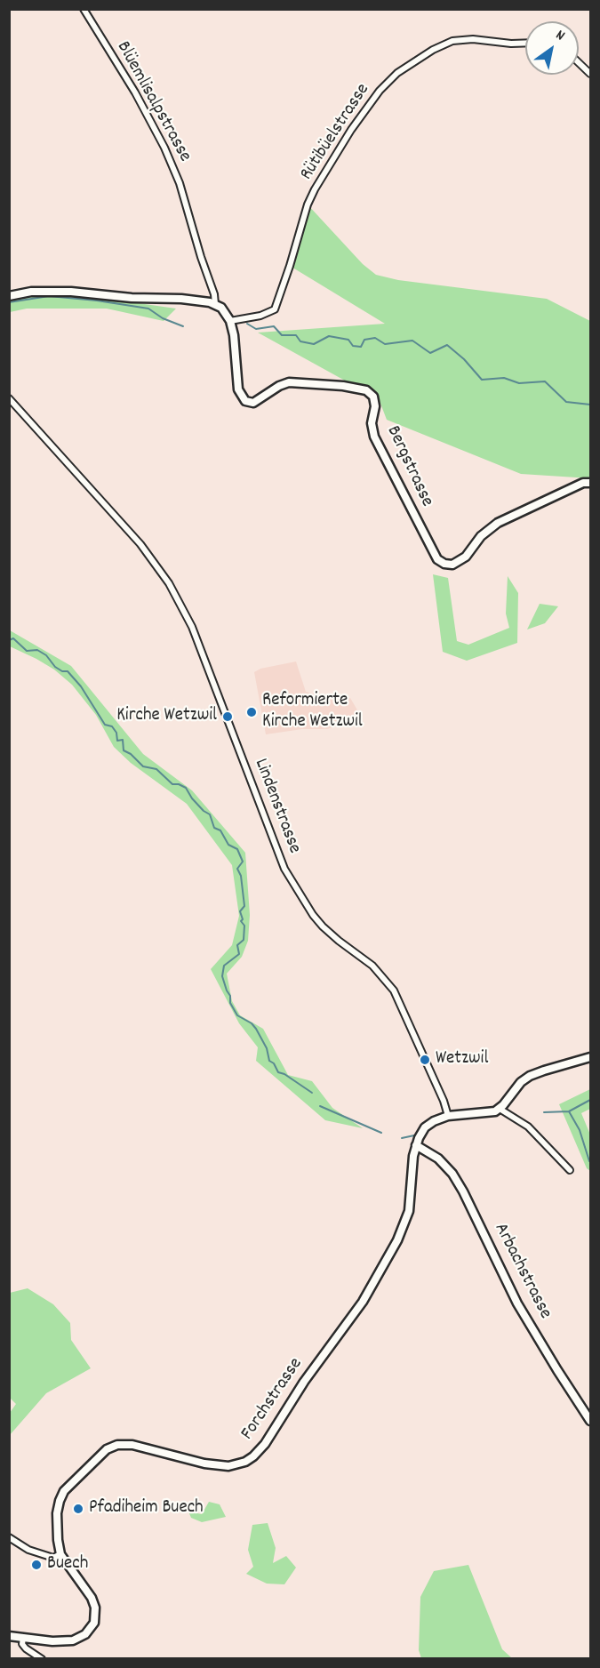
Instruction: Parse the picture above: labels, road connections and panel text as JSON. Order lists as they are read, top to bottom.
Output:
{
  "streets": {
    "street": [
      "Blüemlisalpstrasse",
      "Rütibüelstrasse",
      "Bergstrasse",
      "Lindenstrasse",
      "Arbachstrasse",
      "Forchstrasse"
    ]
  },
  "crossings": [
    ["Rütibüelstrasse", "Bergstrasse"],
    ["Lindenstrasse", "Forchstrasse"],
    ["Arbachstrasse", "Forchstrasse"]
  ],
  "places": [
    "Reformierte Kirche Wetzwil",
    "Kirche Wetzwil",
    "Wetzwil",
    "Pfadiheim Buech",
    "Buech"
  ],
  "north": "top right"
}
